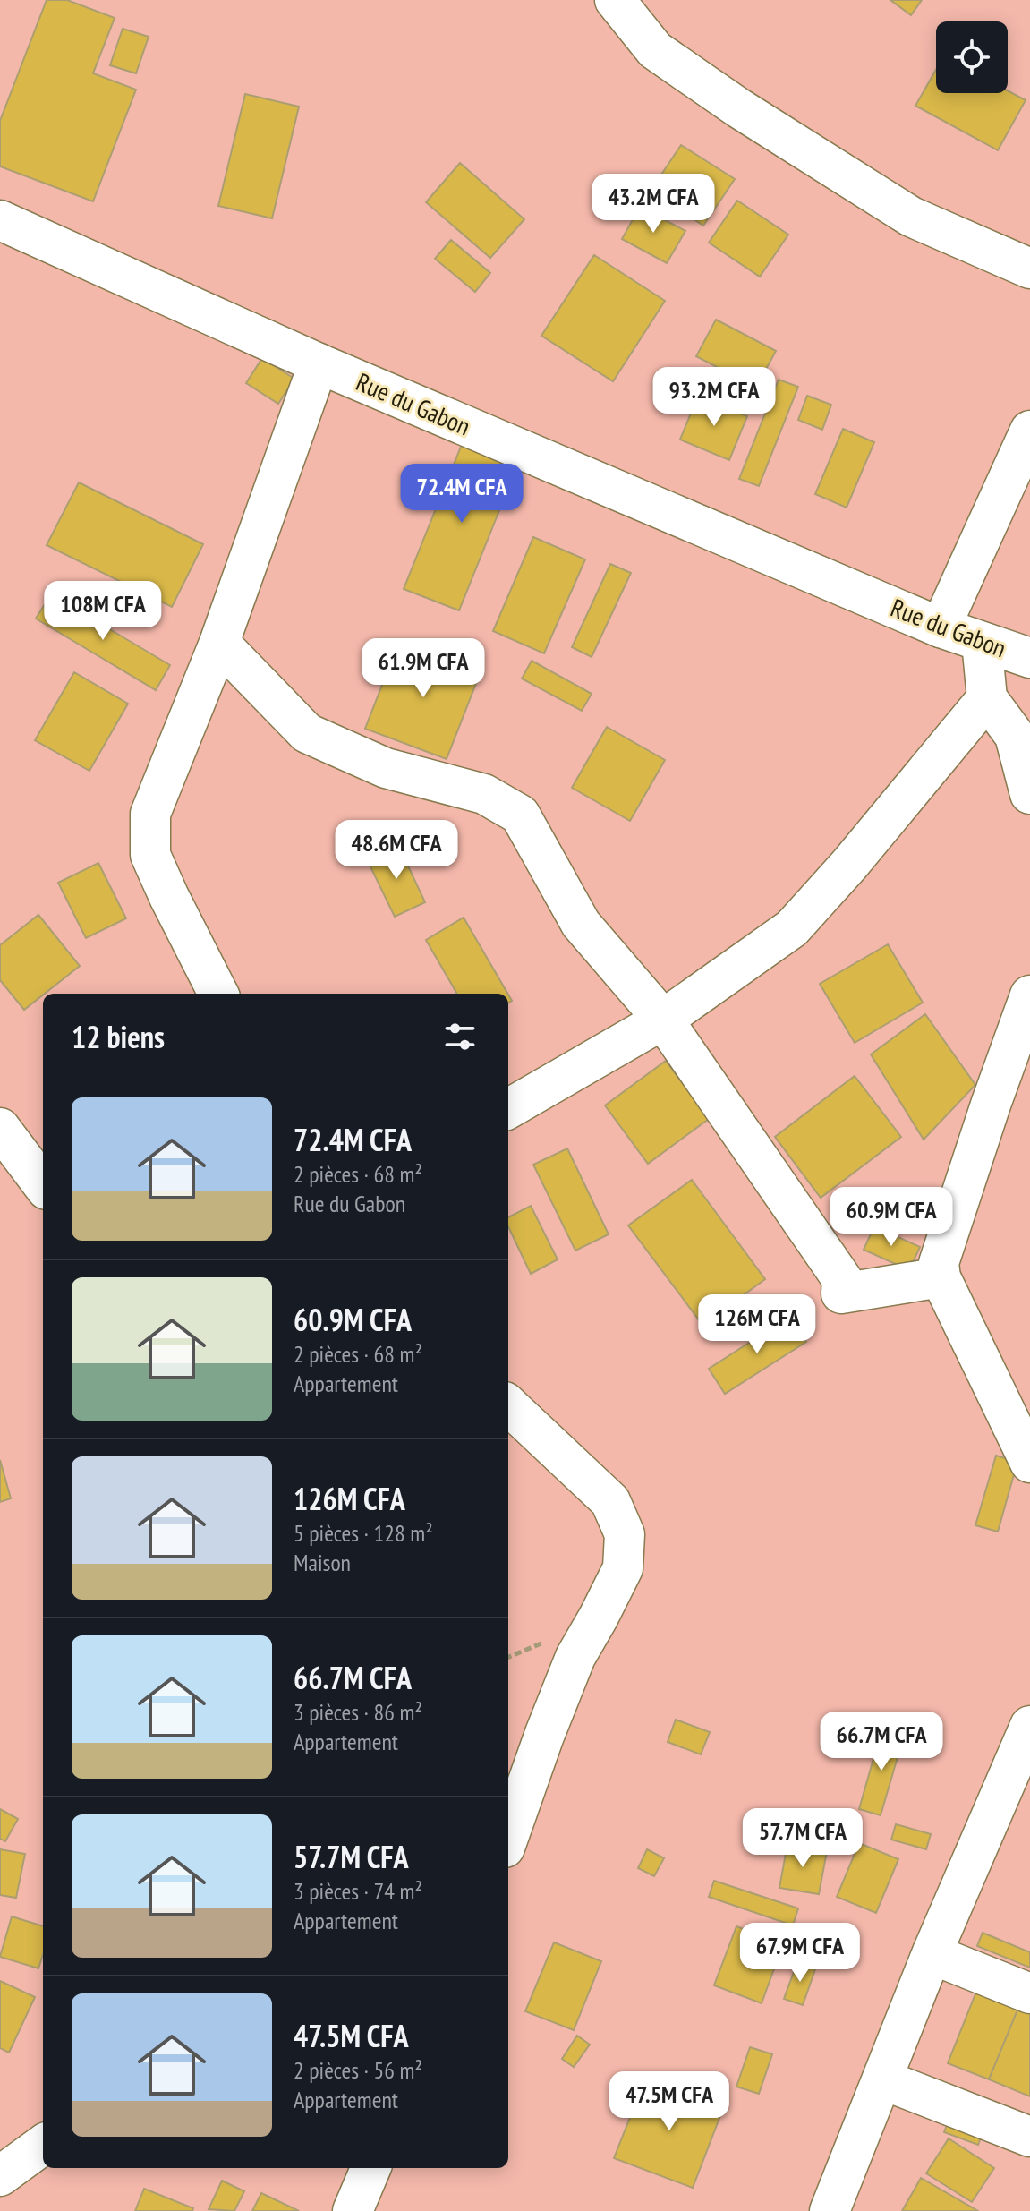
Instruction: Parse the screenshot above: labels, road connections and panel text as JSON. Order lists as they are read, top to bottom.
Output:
{
  "streets": {
    "main road": ["Rue du Gabon"]
  },
  "page": {
    "price": [
      "43.2M CFA",
      "93.2M CFA",
      "72.4M CFA",
      "108M CFA",
      "61.9M CFA",
      "48.6M CFA",
      "60.9M CFA",
      "126M CFA",
      "66.7M CFA",
      "57.7M CFA",
      "67.9M CFA",
      "47.5M CFA"
    ],
    "heading": "12 biens",
    "list": [
      {
        "name": "72.4M CFA",
        "note": "2 pièces · 68 m² · Rue du Gabon"
      },
      {
        "name": "60.9M CFA",
        "note": "2 pièces · 68 m² · Appartement"
      },
      {
        "name": "126M CFA",
        "note": "5 pièces · 128 m² · Maison"
      },
      {
        "name": "66.7M CFA",
        "note": "3 pièces · 86 m² · Appartement"
      },
      {
        "name": "57.7M CFA",
        "note": "3 pièces · 74 m² · Appartement"
      },
      {
        "name": "47.5M CFA",
        "note": "2 pièces · 56 m² · Appartement"
      }
    ]
  }
}
